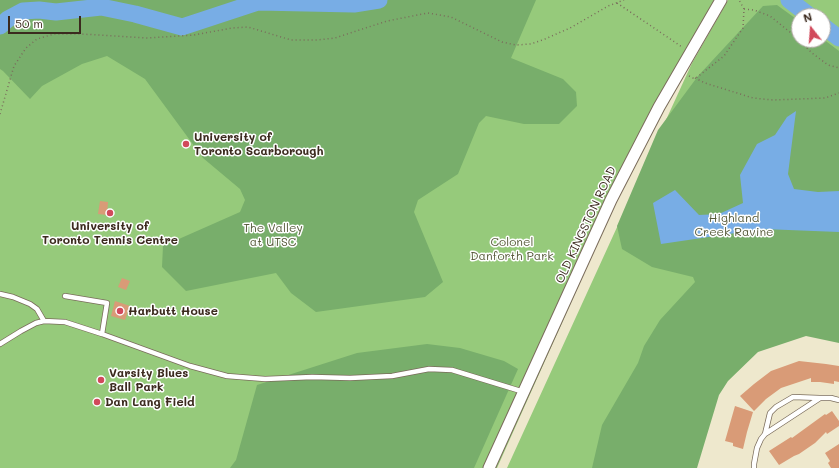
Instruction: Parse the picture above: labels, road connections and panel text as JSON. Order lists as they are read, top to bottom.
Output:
{
  "streets": {
    "street": ["OLD KINGSTON ROAD"]
  },
  "parks": ["Highland Creek Ravine", "The Valley at UTSC", "Colonel Danforth Park"],
  "places": [
    "University of Toronto Scarborough",
    "University of Toronto Tennis Centre",
    "Harbutt House",
    "Varsity Blues Ball Park",
    "Dan Lang Field"
  ],
  "scale_bar": "50 m",
  "north": "top"
}
